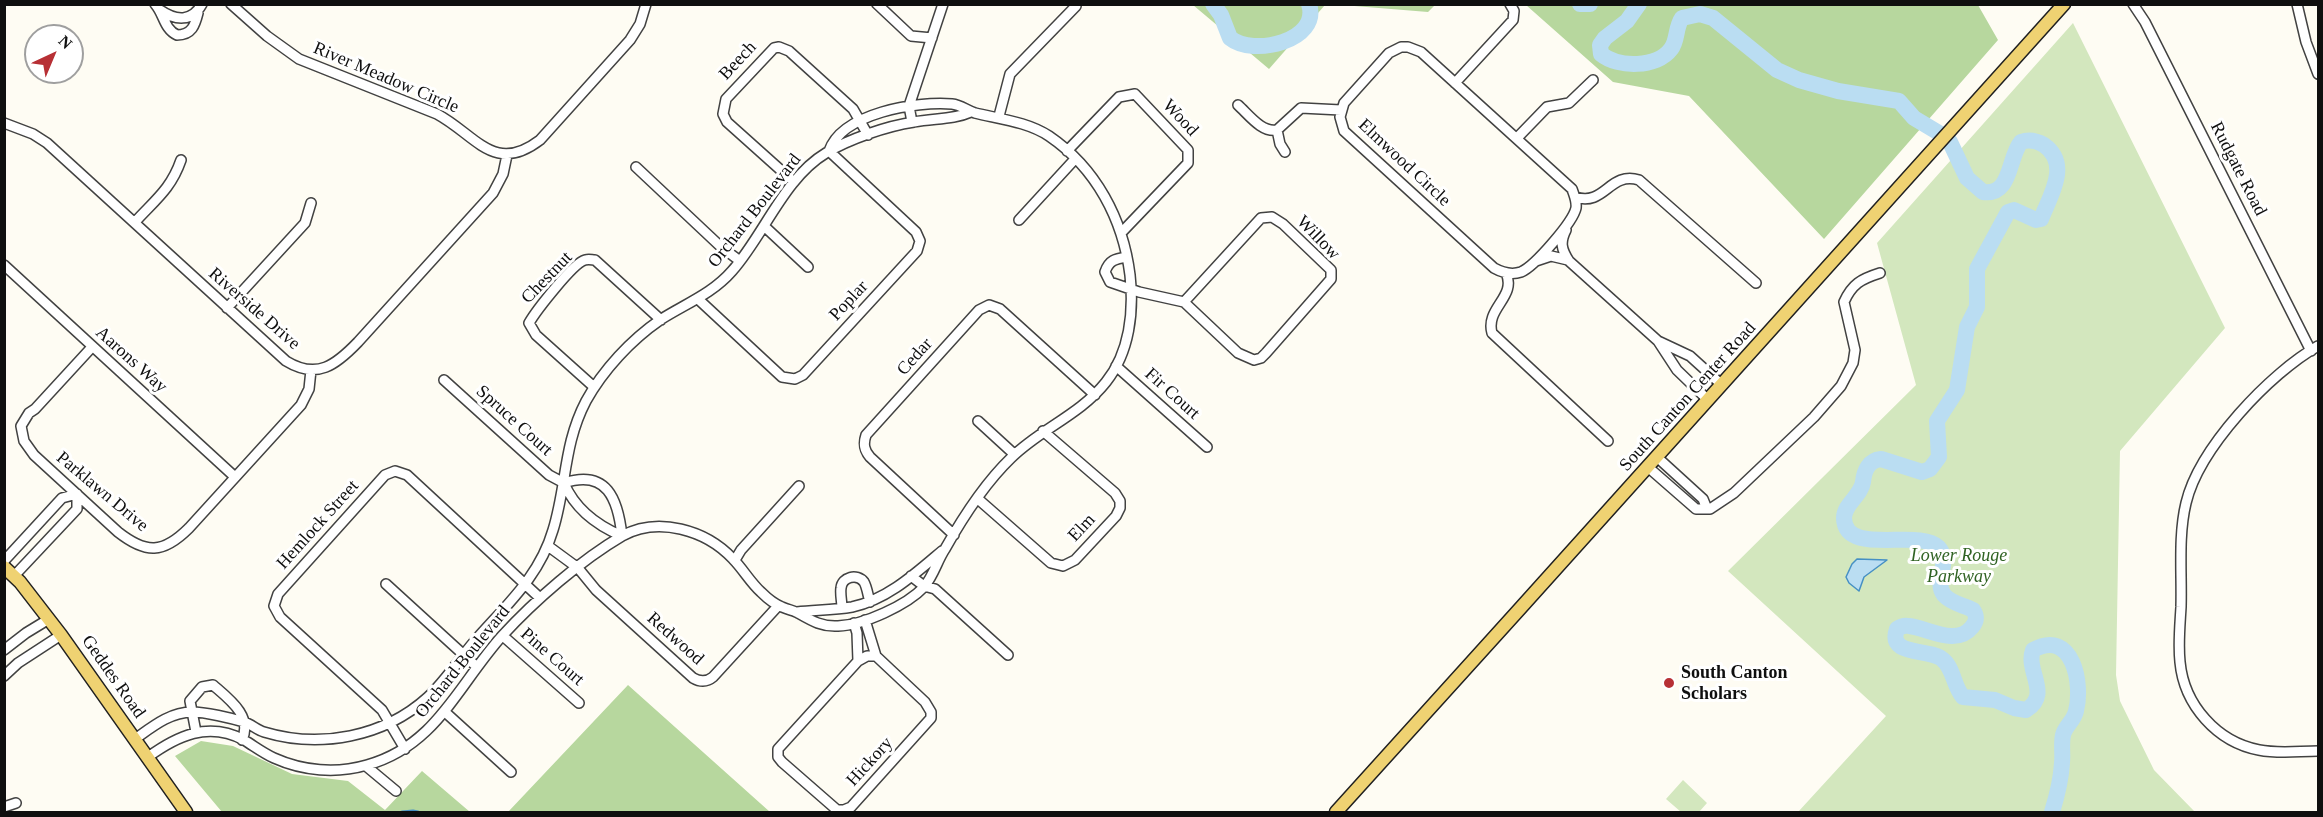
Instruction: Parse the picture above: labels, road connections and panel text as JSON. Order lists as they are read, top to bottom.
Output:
{
  "streets": {
    "main road": ["South Canton Center Road", "Geddes Road"],
    "street": [
      "Beech",
      "River Meadow Circle",
      "Wood",
      "Elmwood Circle",
      "Rudgate Road",
      "Orchard Boulevard",
      "Willow",
      "Chestnut",
      "Poplar",
      "Riverside Drive",
      "Cedar",
      "Aarons Way",
      "Fir Court",
      "Spruce Court",
      "Parklawn Drive",
      "Hemlock Street",
      "Elm",
      "Redwood",
      "Pine Court",
      "Hickory"
    ]
  },
  "crossings": [
    ["Beech", "Orchard Boulevard"],
    ["River Meadow Circle", "Riverside Drive"],
    ["Wood", "Orchard Boulevard"],
    ["Orchard Boulevard", "Chestnut"],
    ["Orchard Boulevard", "Poplar"],
    ["Orchard Boulevard", "Cedar"],
    ["Orchard Boulevard", "Fir Court"],
    ["Orchard Boulevard", "Spruce Court"],
    ["Orchard Boulevard", "Hemlock Street"],
    ["Orchard Boulevard", "Elm"],
    ["Orchard Boulevard", "Redwood"],
    ["Orchard Boulevard", "Pine Court"],
    ["Orchard Boulevard", "Geddes Road"],
    ["Orchard Boulevard", "Hickory"],
    ["Riverside Drive", "Parklawn Drive"],
    ["Aarons Way", "Parklawn Drive"]
  ],
  "parks": ["Lower Rouge Parkway"],
  "places": ["South Canton Scholars"],
  "north": "top right"
}
